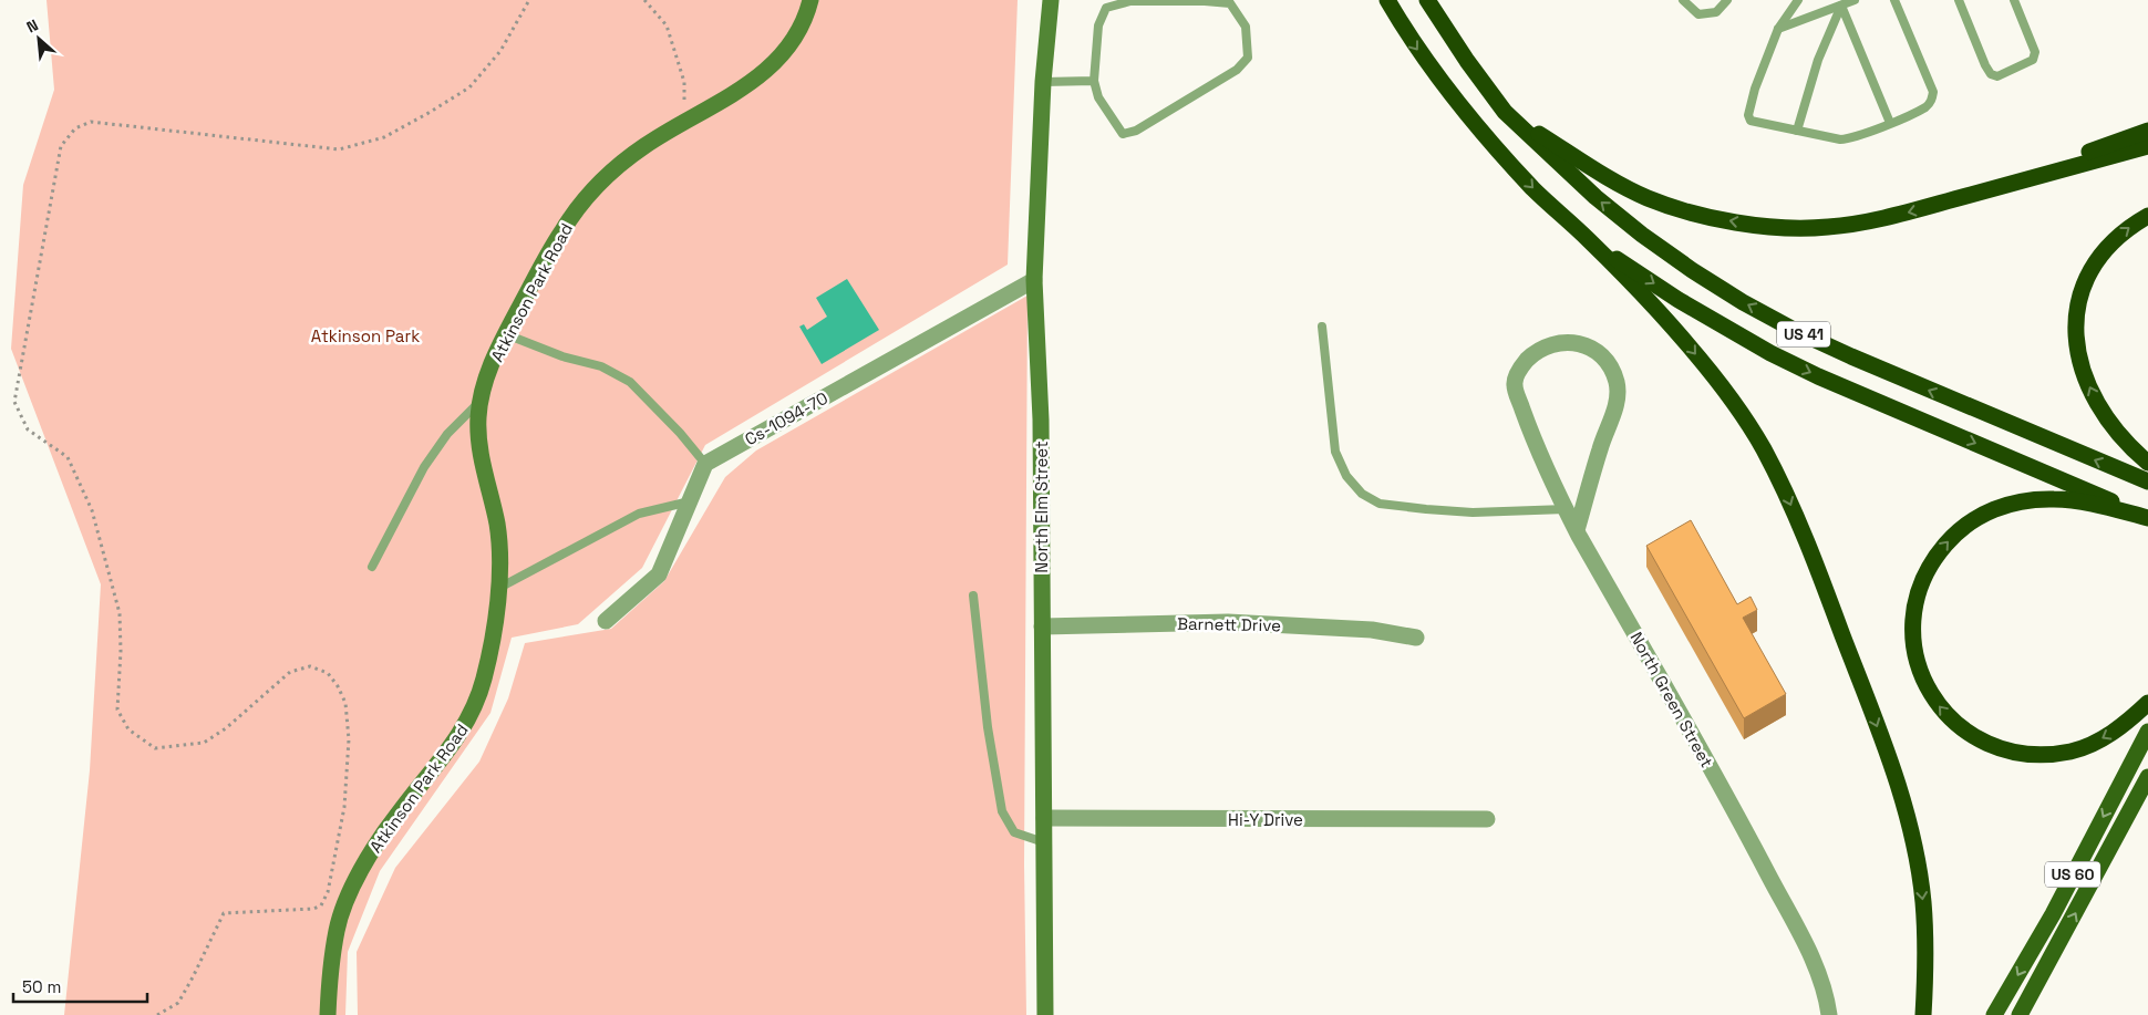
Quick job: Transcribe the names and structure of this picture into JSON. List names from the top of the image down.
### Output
{
  "streets": {
    "highway": ["US 41"],
    "main road": ["US 60"],
    "street": [
      "Atkinson Park Road",
      "Cs-1094-70",
      "North Elm Street",
      "Barnett Drive",
      "North Green Street",
      "Hi-Y Drive"
    ]
  },
  "crossings": [
    ["Cs-1094-70", "North Elm Street"],
    ["North Elm Street", "Barnett Drive"],
    ["North Elm Street", "Hi-Y Drive"]
  ],
  "parks": ["Atkinson Park"],
  "scale_bar": "50 m",
  "north": "top left"
}
